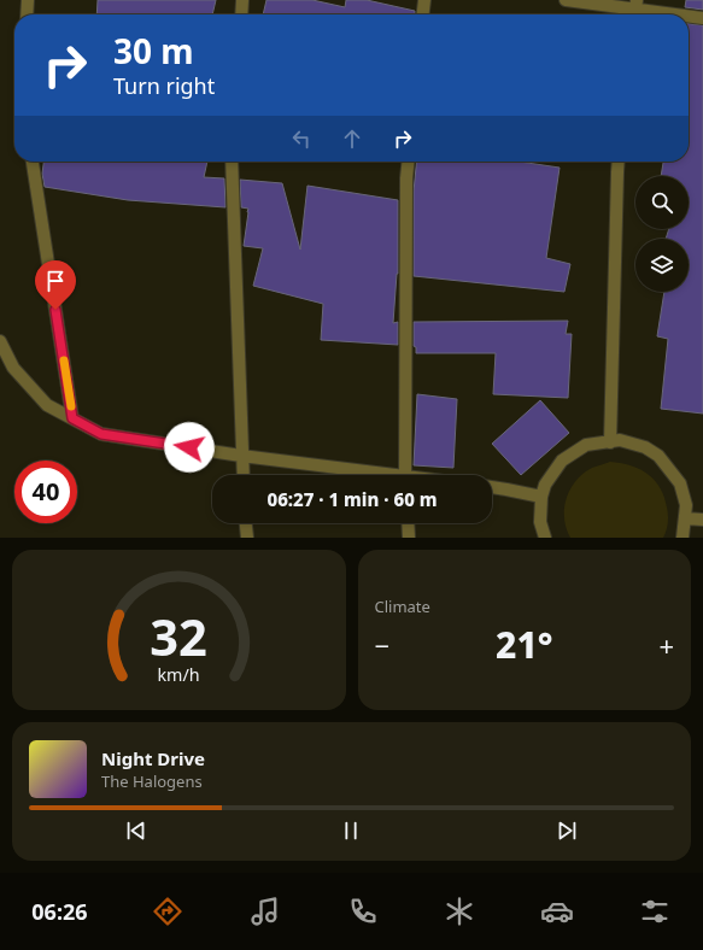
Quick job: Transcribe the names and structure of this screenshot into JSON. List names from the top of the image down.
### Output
{
  "page": {
    "turn": ["30 m", "Turn right"],
    "limit": "40",
    "trip": "06:27 · 1 min · 60 m",
    "tile": "Climate",
    "heat": ["−", "21°", "+"],
    "song": ["Night Drive", "The Halogens"],
    "tabs": "06:26",
    "gauge": ["32", "km/h"]
  }
}
